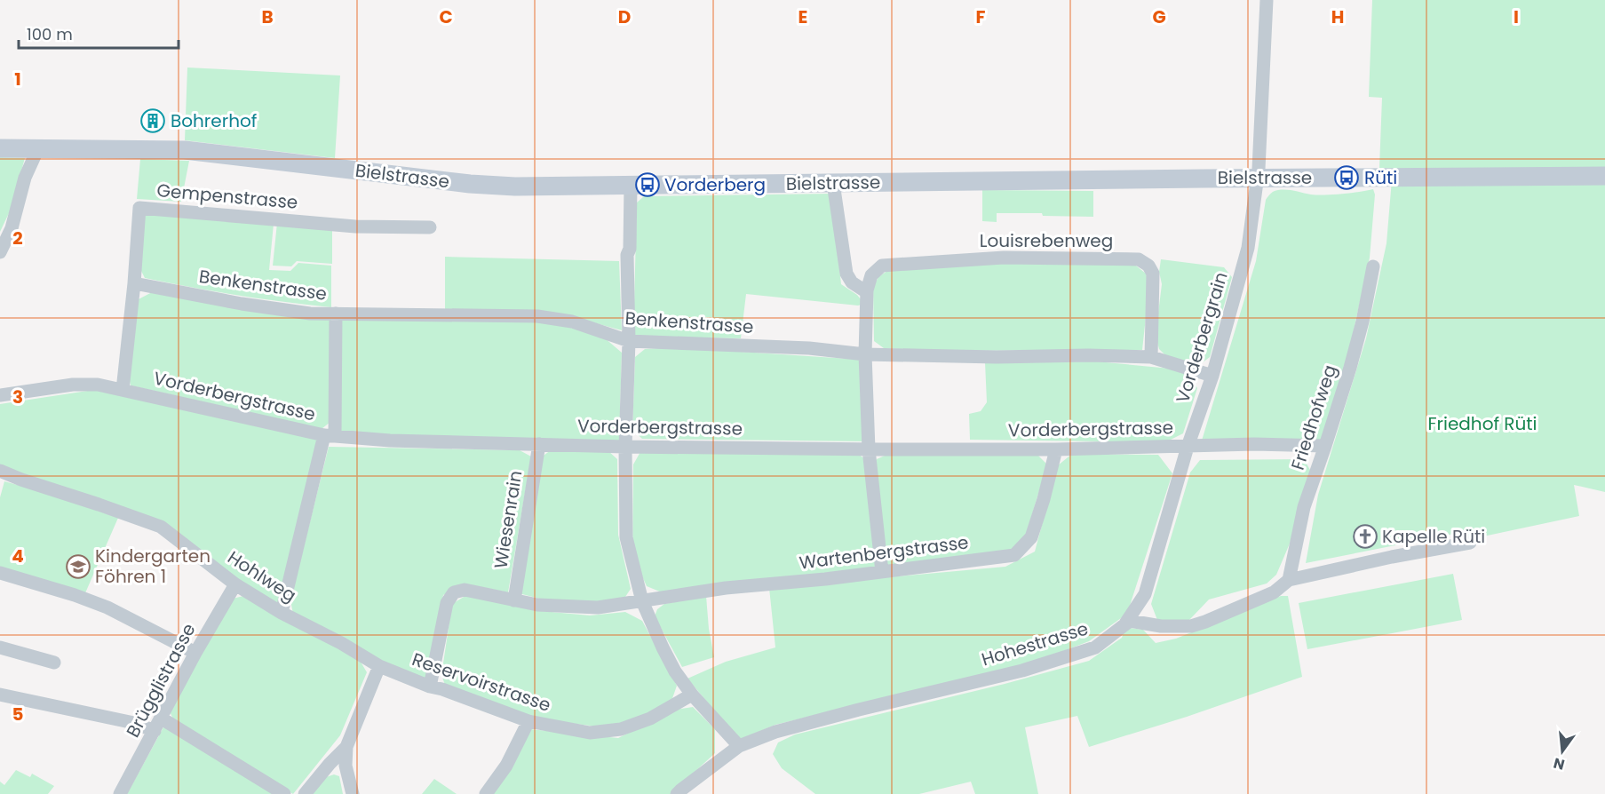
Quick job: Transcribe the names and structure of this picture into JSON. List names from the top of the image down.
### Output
{
  "streets": {
    "main road": ["Bielstrasse"],
    "street": [
      "Gempenstrasse",
      "Louisrebenweg",
      "Benkenstrasse",
      "Vorderbergrain",
      "Vorderbergstrasse",
      "Friedhofweg",
      "Wiesenrain",
      "Wartenbergstrasse",
      "Hohlweg",
      "Hohestrasse",
      "Brügglistrasse",
      "Reservoirstrasse"
    ]
  },
  "crossings": [
    ["Bielstrasse", "Vorderbergrain"],
    ["Gempenstrasse", "Benkenstrasse"],
    ["Gempenstrasse", "Vorderbergstrasse"],
    ["Louisrebenweg", "Benkenstrasse"],
    ["Louisrebenweg", "Vorderbergstrasse"],
    ["Louisrebenweg", "Wartenbergstrasse"],
    ["Benkenstrasse", "Vorderbergrain"],
    ["Vorderbergrain", "Vorderbergstrasse"],
    ["Vorderbergrain", "Hohestrasse"],
    ["Vorderbergstrasse", "Friedhofweg"],
    ["Vorderbergstrasse", "Wiesenrain"],
    ["Vorderbergstrasse", "Wartenbergstrasse"],
    ["Wiesenrain", "Wartenbergstrasse"],
    ["Wartenbergstrasse", "Reservoirstrasse"],
    ["Hohlweg", "Brügglistrasse"],
    ["Hohlweg", "Reservoirstrasse"]
  ],
  "parks": ["Friedhof Rüti"],
  "places": {
    "building": ["Bohrerhof"],
    "bus stop": ["Rüti", "Vorderberg"],
    "church": ["Kapelle Rüti"],
    "school or university": ["Kindergarten Föhren 1"]
  },
  "scale_bar": "100 m",
  "north": "bottom",
  "grid": {
    "columns": [
      "B",
      "C",
      "D",
      "E",
      "F",
      "G",
      "H",
      "I"
    ],
    "rows": [
      "1",
      "2",
      "3",
      "4",
      "5"
    ]
  }
}
